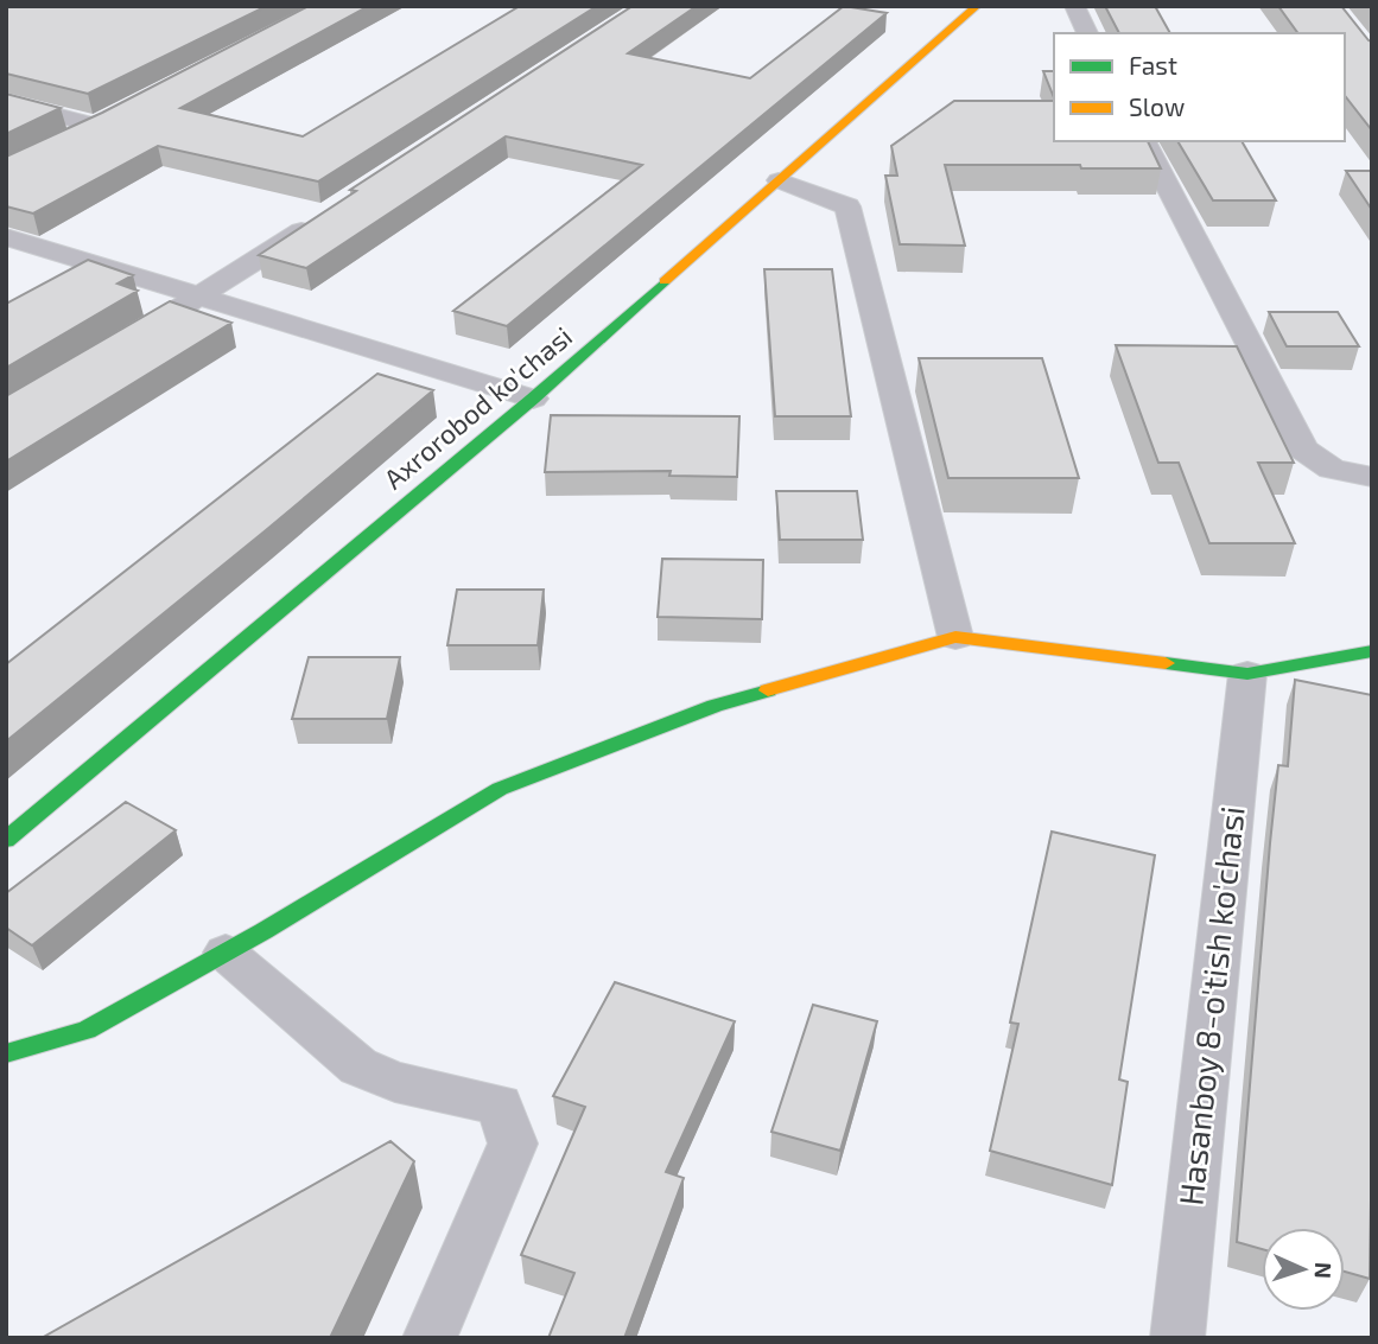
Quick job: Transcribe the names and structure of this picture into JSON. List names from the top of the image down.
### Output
{
  "streets": {
    "street": ["Axrorobod ko'chasi", "Hasanboy 8-o'tish ko'chasi"]
  },
  "legend": ["Fast", "Slow"],
  "north": "right"
}
